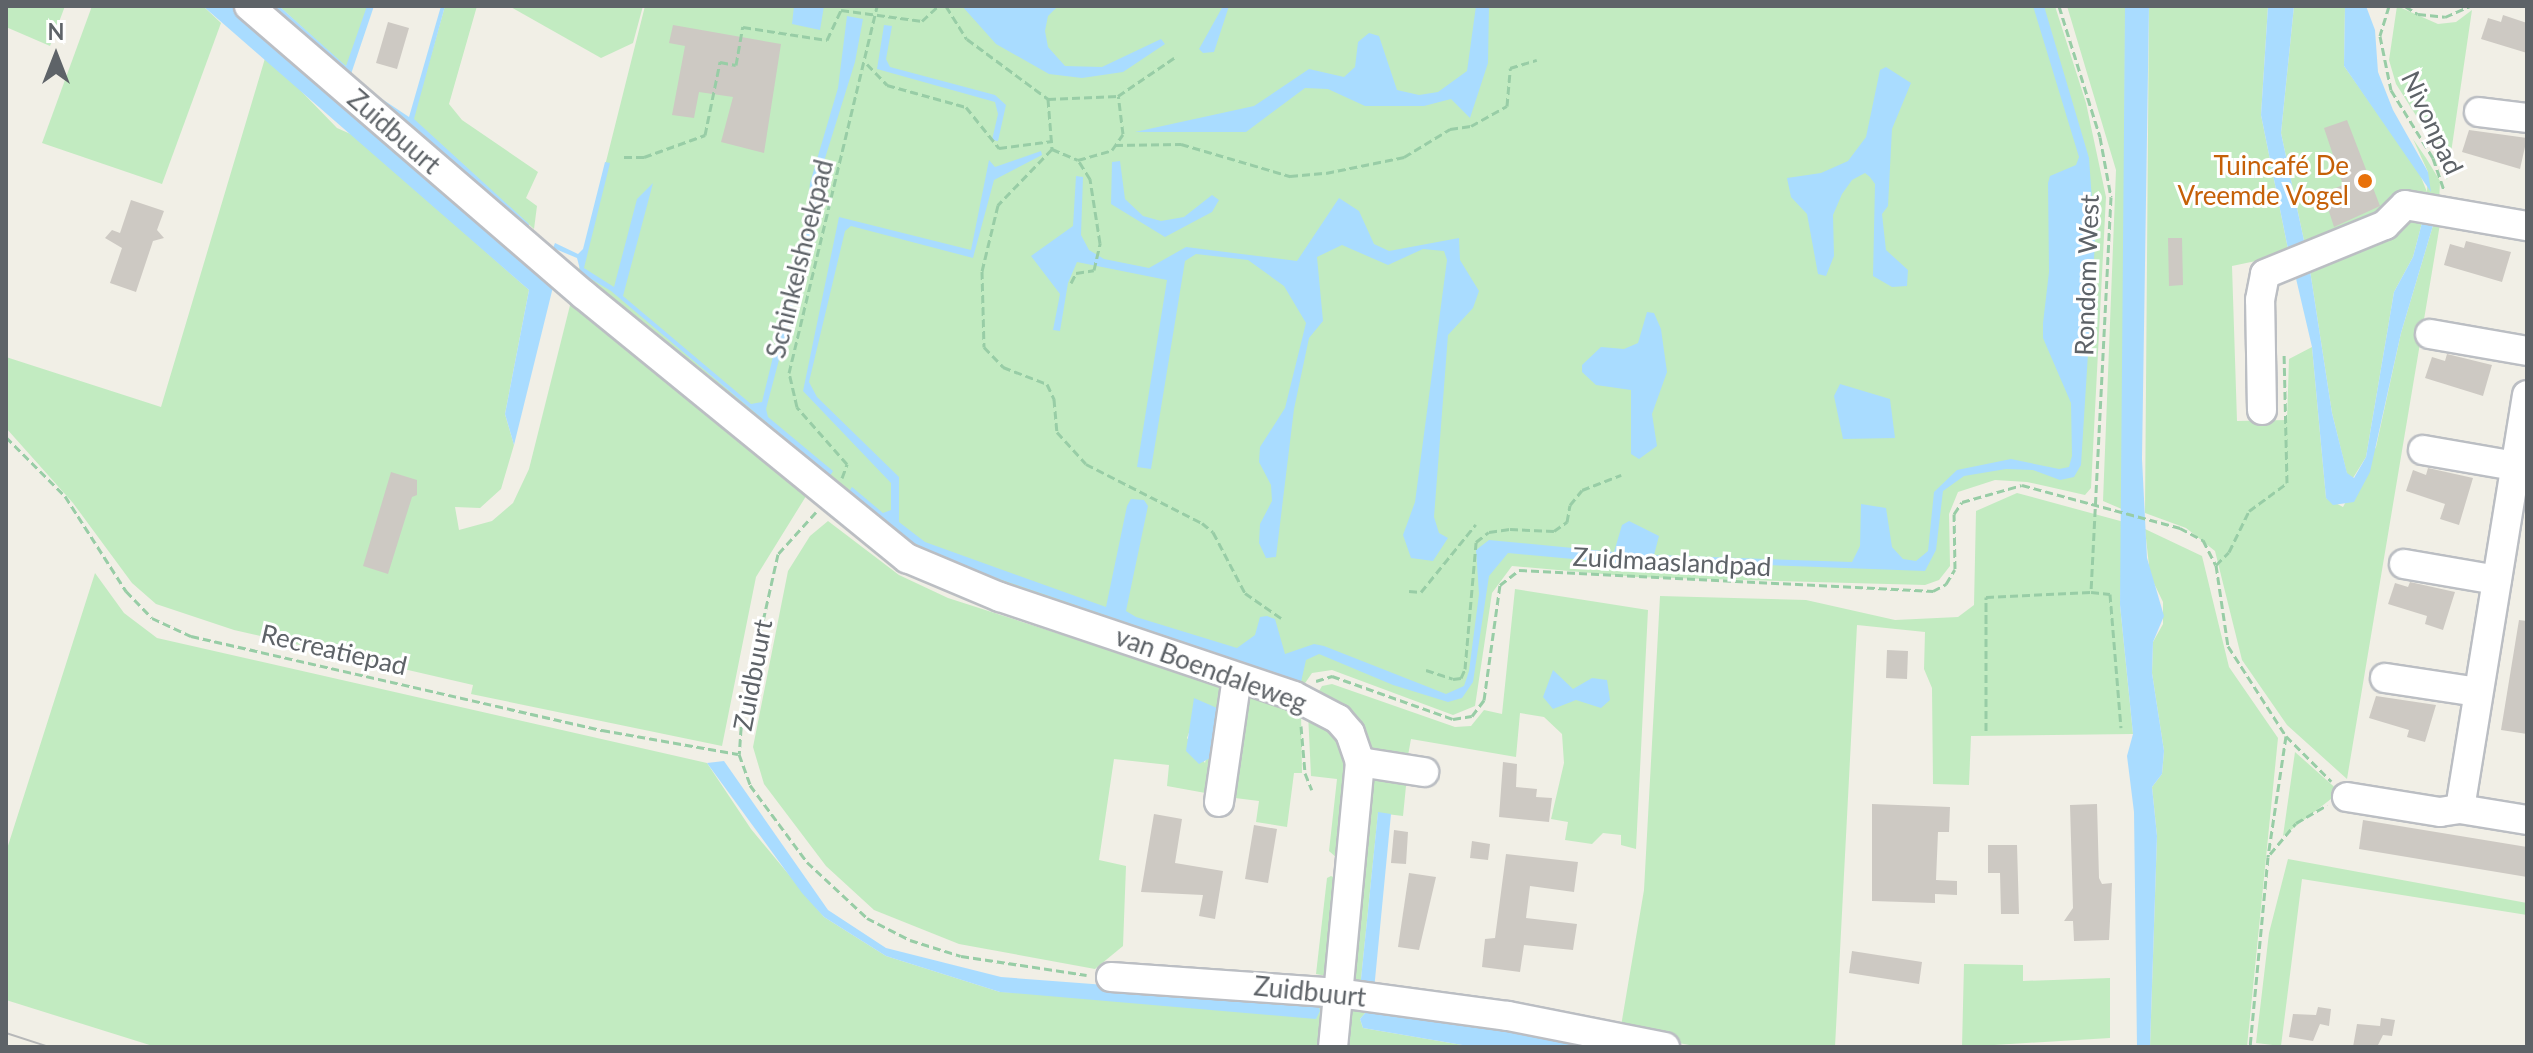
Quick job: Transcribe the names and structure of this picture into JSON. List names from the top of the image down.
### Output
{
  "streets": {
    "street": ["Zuidbuurt", "van Boendaleweg"],
    "path": [
      "Nivonpad",
      "Schinkelshoekpad",
      "Rondom West",
      "Zuidmaaslandpad",
      "Recreatiepad"
    ]
  },
  "crossings": [
    ["Zuidbuurt", "Schinkelshoekpad"],
    ["Zuidbuurt", "Recreatiepad"],
    ["Zuidbuurt", "van Boendaleweg"],
    ["Schinkelshoekpad", "van Boendaleweg"],
    ["Rondom West", "Zuidmaaslandpad"],
    ["Zuidmaaslandpad", "van Boendaleweg"]
  ],
  "places": ["Tuincafé De Vreemde Vogel"],
  "north": "top"
}
